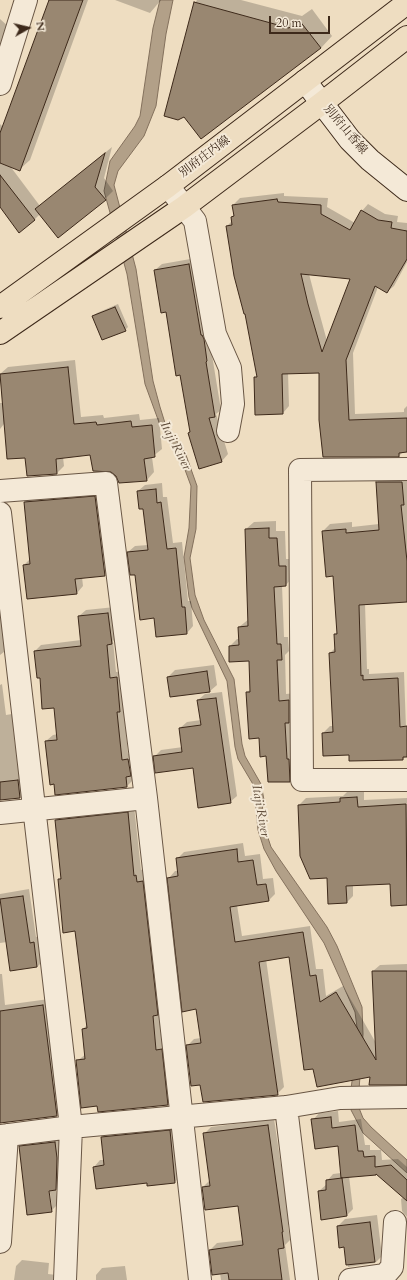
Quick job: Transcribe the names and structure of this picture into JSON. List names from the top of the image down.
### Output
{
  "streets": {
    "main road": ["別府庄内線"],
    "street": ["別府山香線"]
  },
  "crossings": [
    ["別府山香線", "別府庄内線"]
  ],
  "water": ["Itaji River"],
  "scale_bar": "20 m",
  "north": "right"
}
